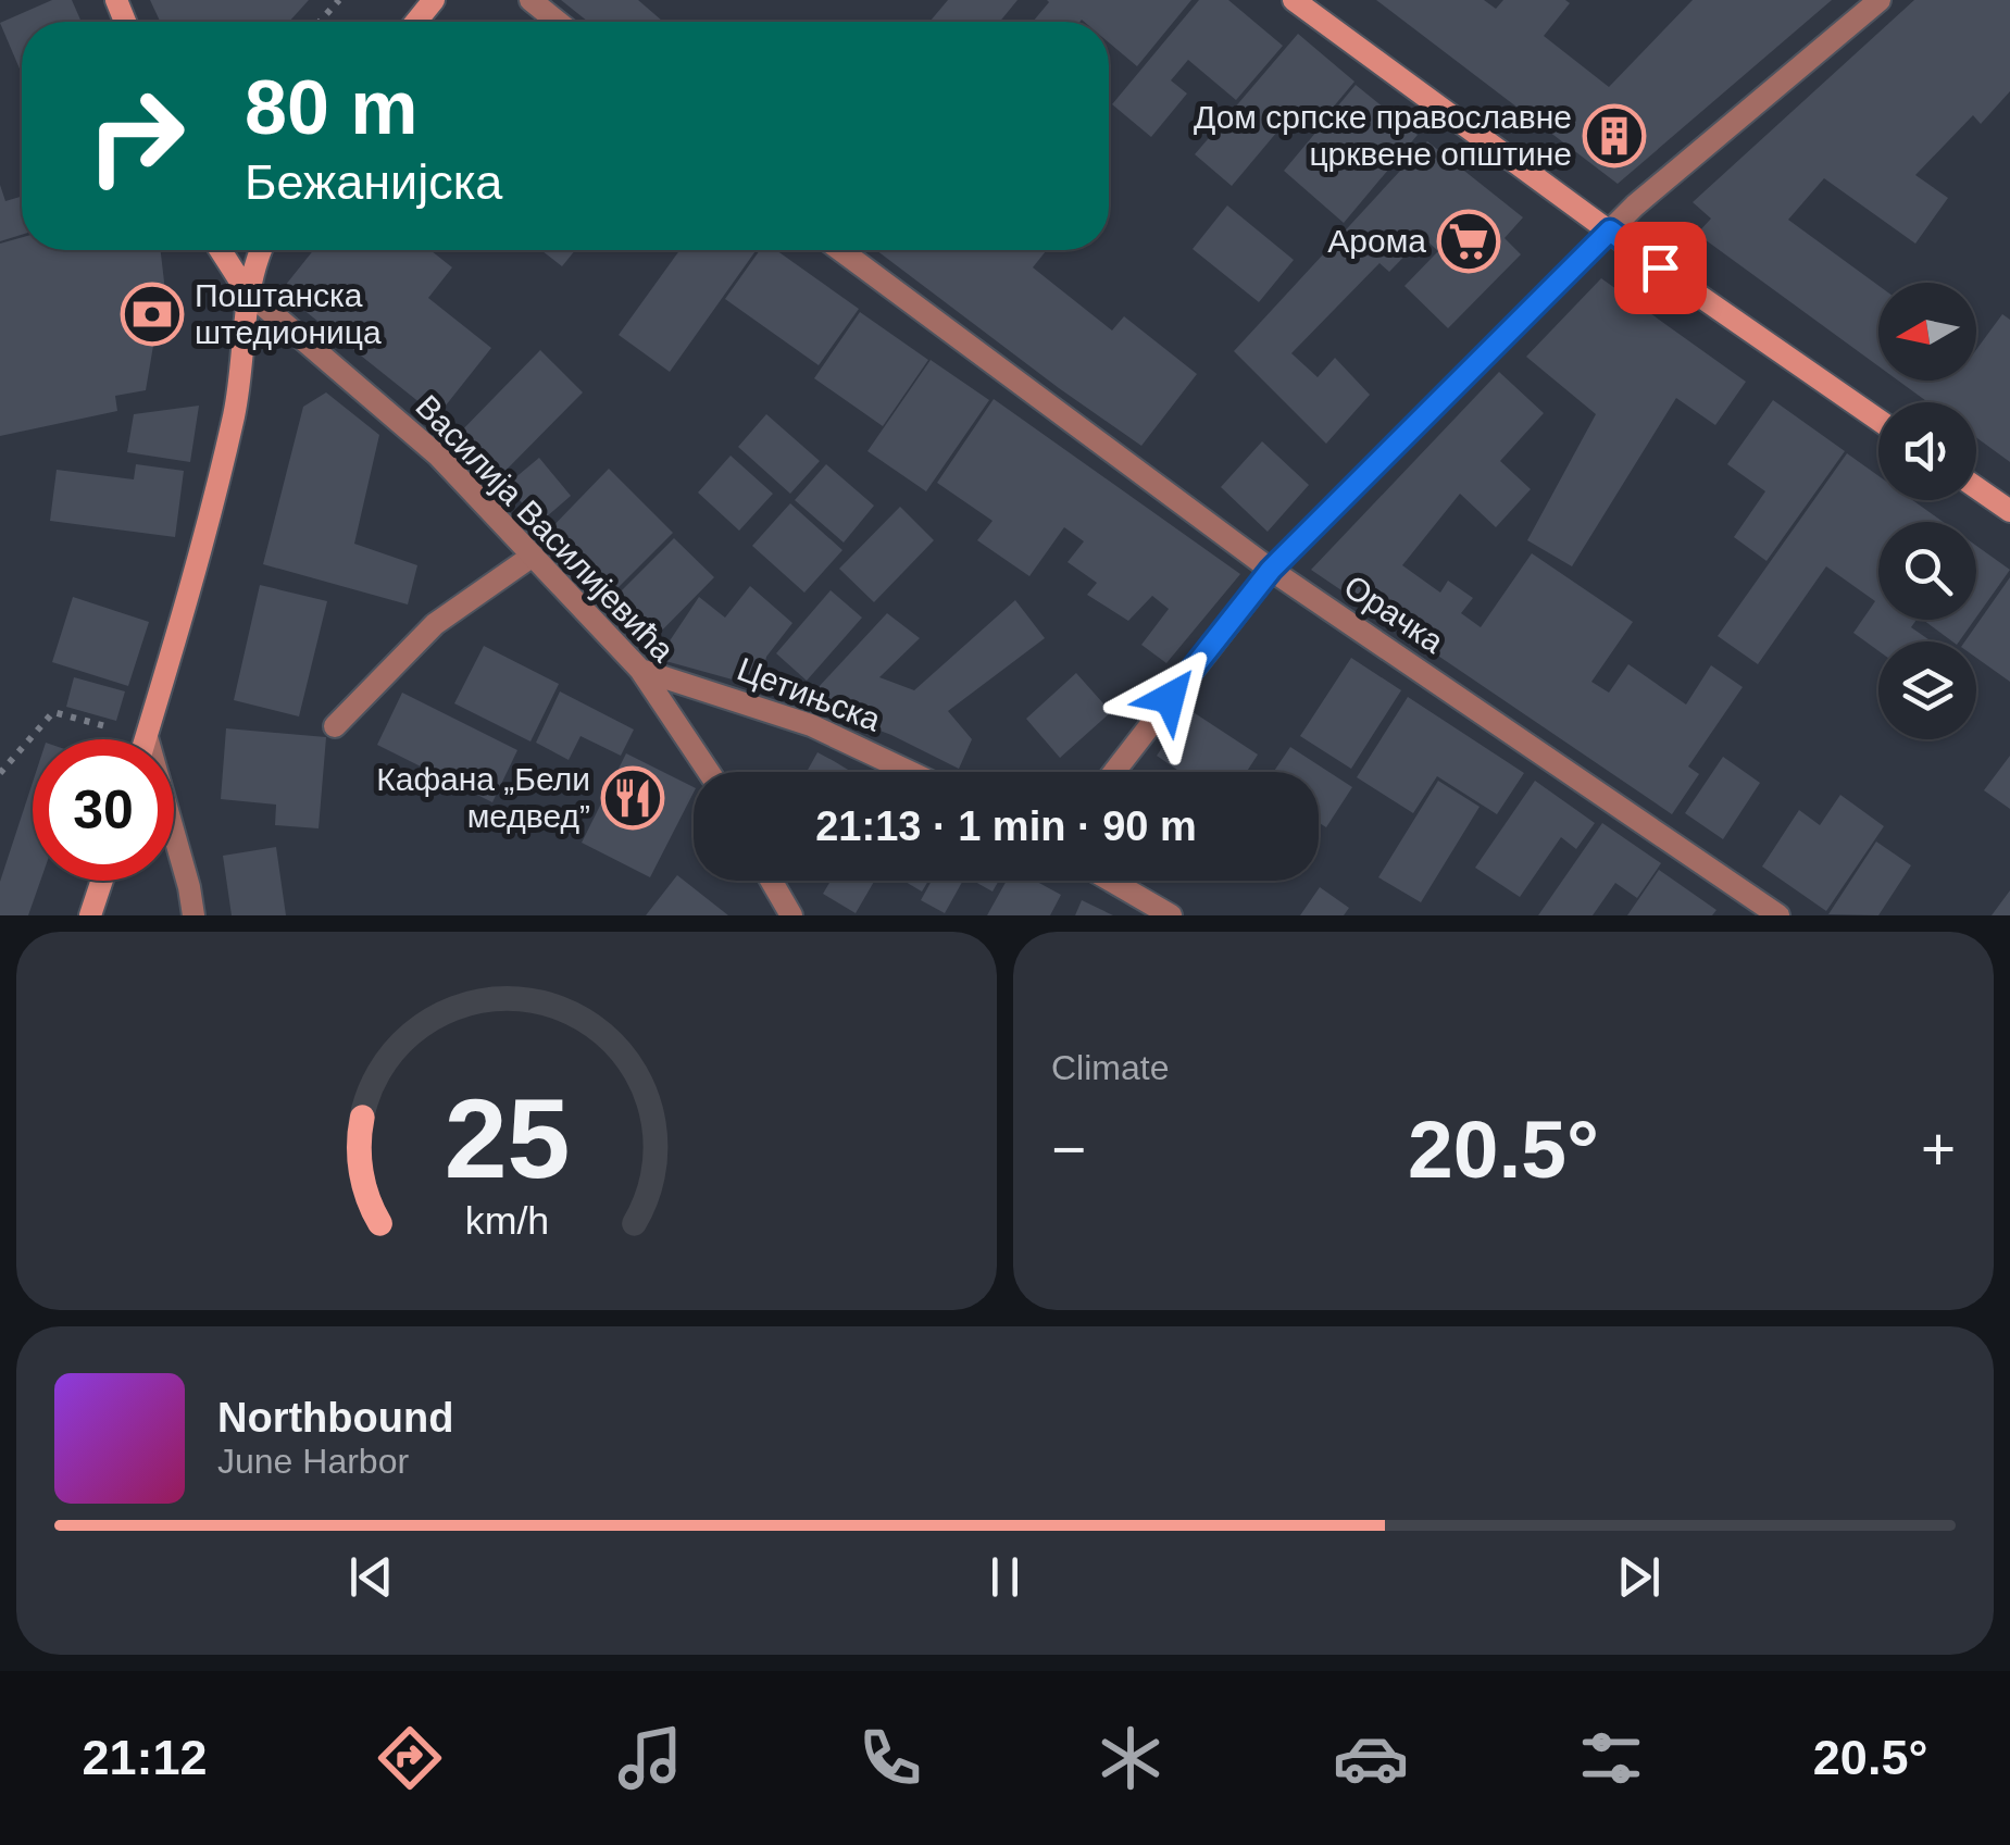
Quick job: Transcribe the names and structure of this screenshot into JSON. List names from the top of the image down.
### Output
{
  "streets": {
    "street": ["Василија Василијевића", "Орачка", "Цетињска"]
  },
  "crossings": [
    ["Василија Василијевића", "Цетињска"]
  ],
  "places": {
    "building": ["Дом српске православне црквене општине"],
    "supermarket": ["Арома"],
    "bank": ["Поштанска штедионица"],
    "restaurant": ["Кафана „Бели медвед”"]
  },
  "north": "left",
  "page": {
    "turn": ["80 m", "Бежанијска"],
    "limit": "30",
    "trip": "21:13 · 1 min · 90 m",
    "tile": "Climate",
    "heat": ["−", "20.5°", "+"],
    "song": ["Northbound", "June Harbor"],
    "tabs": ["21:12", "20.5°"],
    "gauge": ["25", "km/h"]
  }
}
